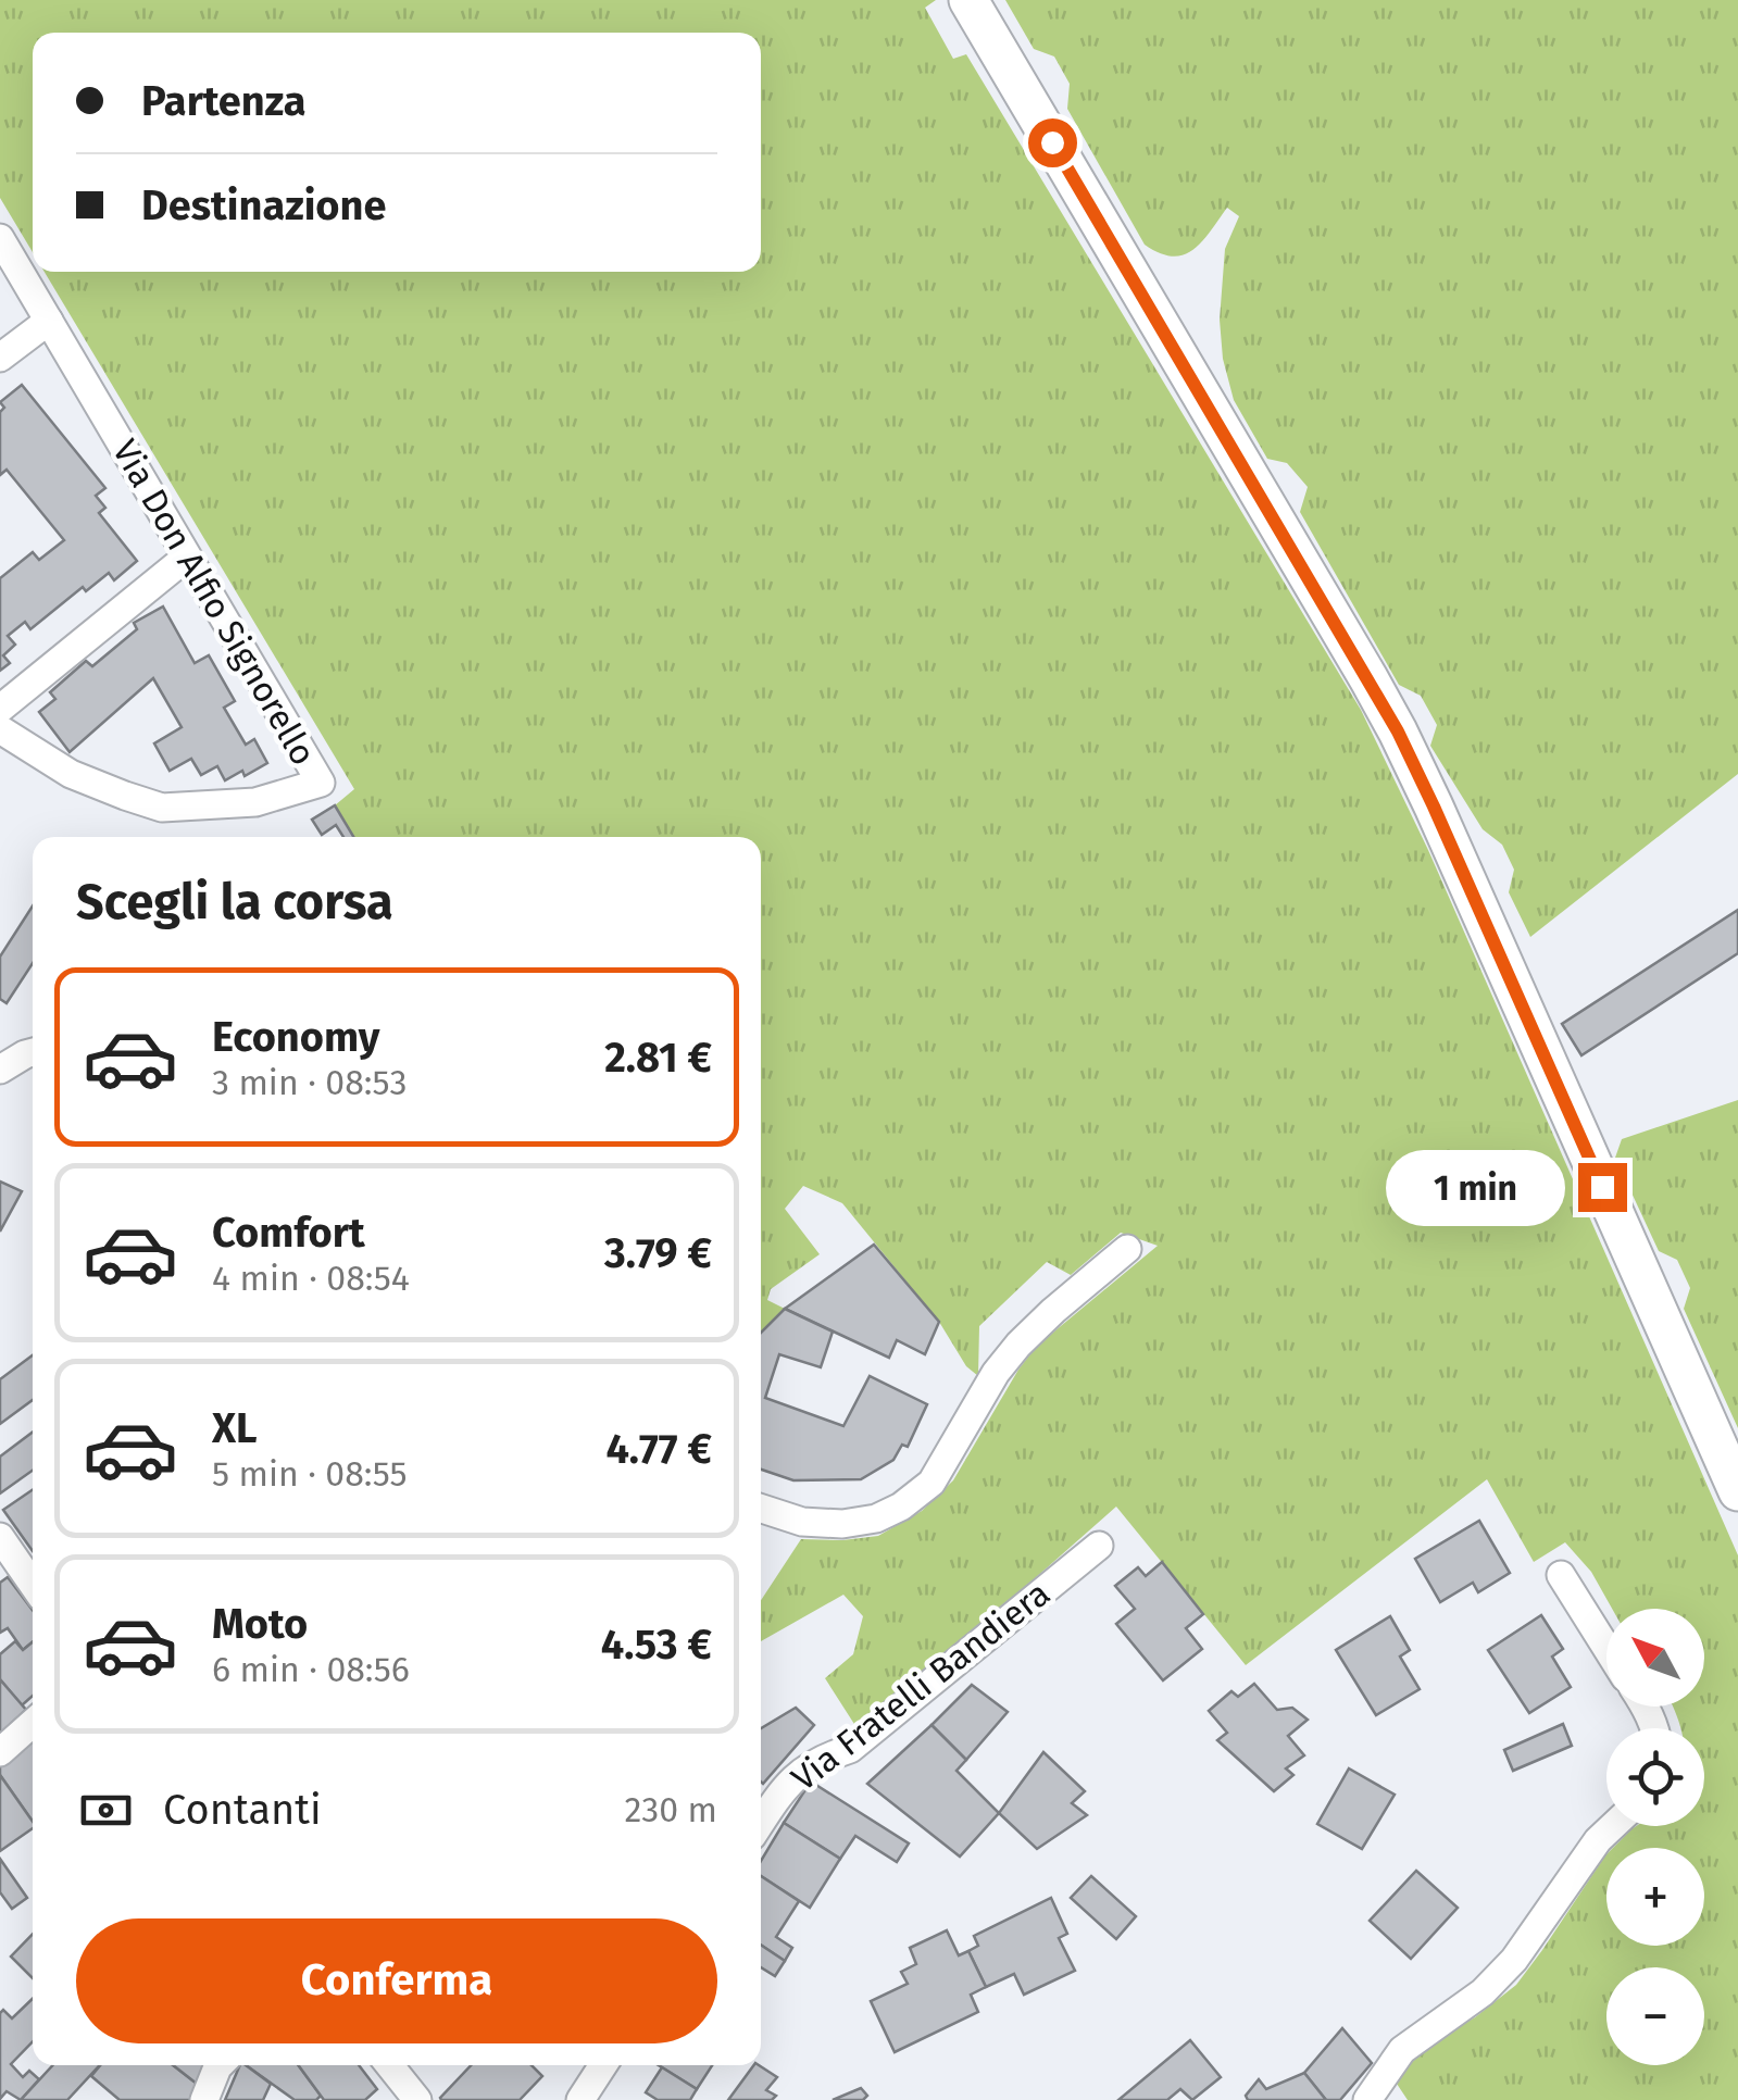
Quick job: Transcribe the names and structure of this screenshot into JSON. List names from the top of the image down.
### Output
{
  "streets": {
    "street": ["Via Don Alfio Signorello", "Via Fratelli Bandiera"]
  },
  "north": "top left",
  "page": {
    "banner": ["Partenza", "Destinazione"],
    "heading": "Scegli la corsa",
    "list": [
      {
        "name": "Economy",
        "note": "3 min · 08:53",
        "value": "2.81 €"
      },
      {
        "name": "Comfort",
        "note": "4 min · 08:54",
        "value": "3.79 €"
      },
      {
        "name": "XL",
        "note": "5 min · 08:55",
        "value": "4.77 €"
      },
      {
        "name": "Moto",
        "note": "6 min · 08:56",
        "value": "4.53 €"
      }
    ],
    "bubble": "1 min",
    "map_buttons": ["+", "−"],
    "pay": ["Contanti", "230 m"],
    "buttons": "Conferma"
  }
}
